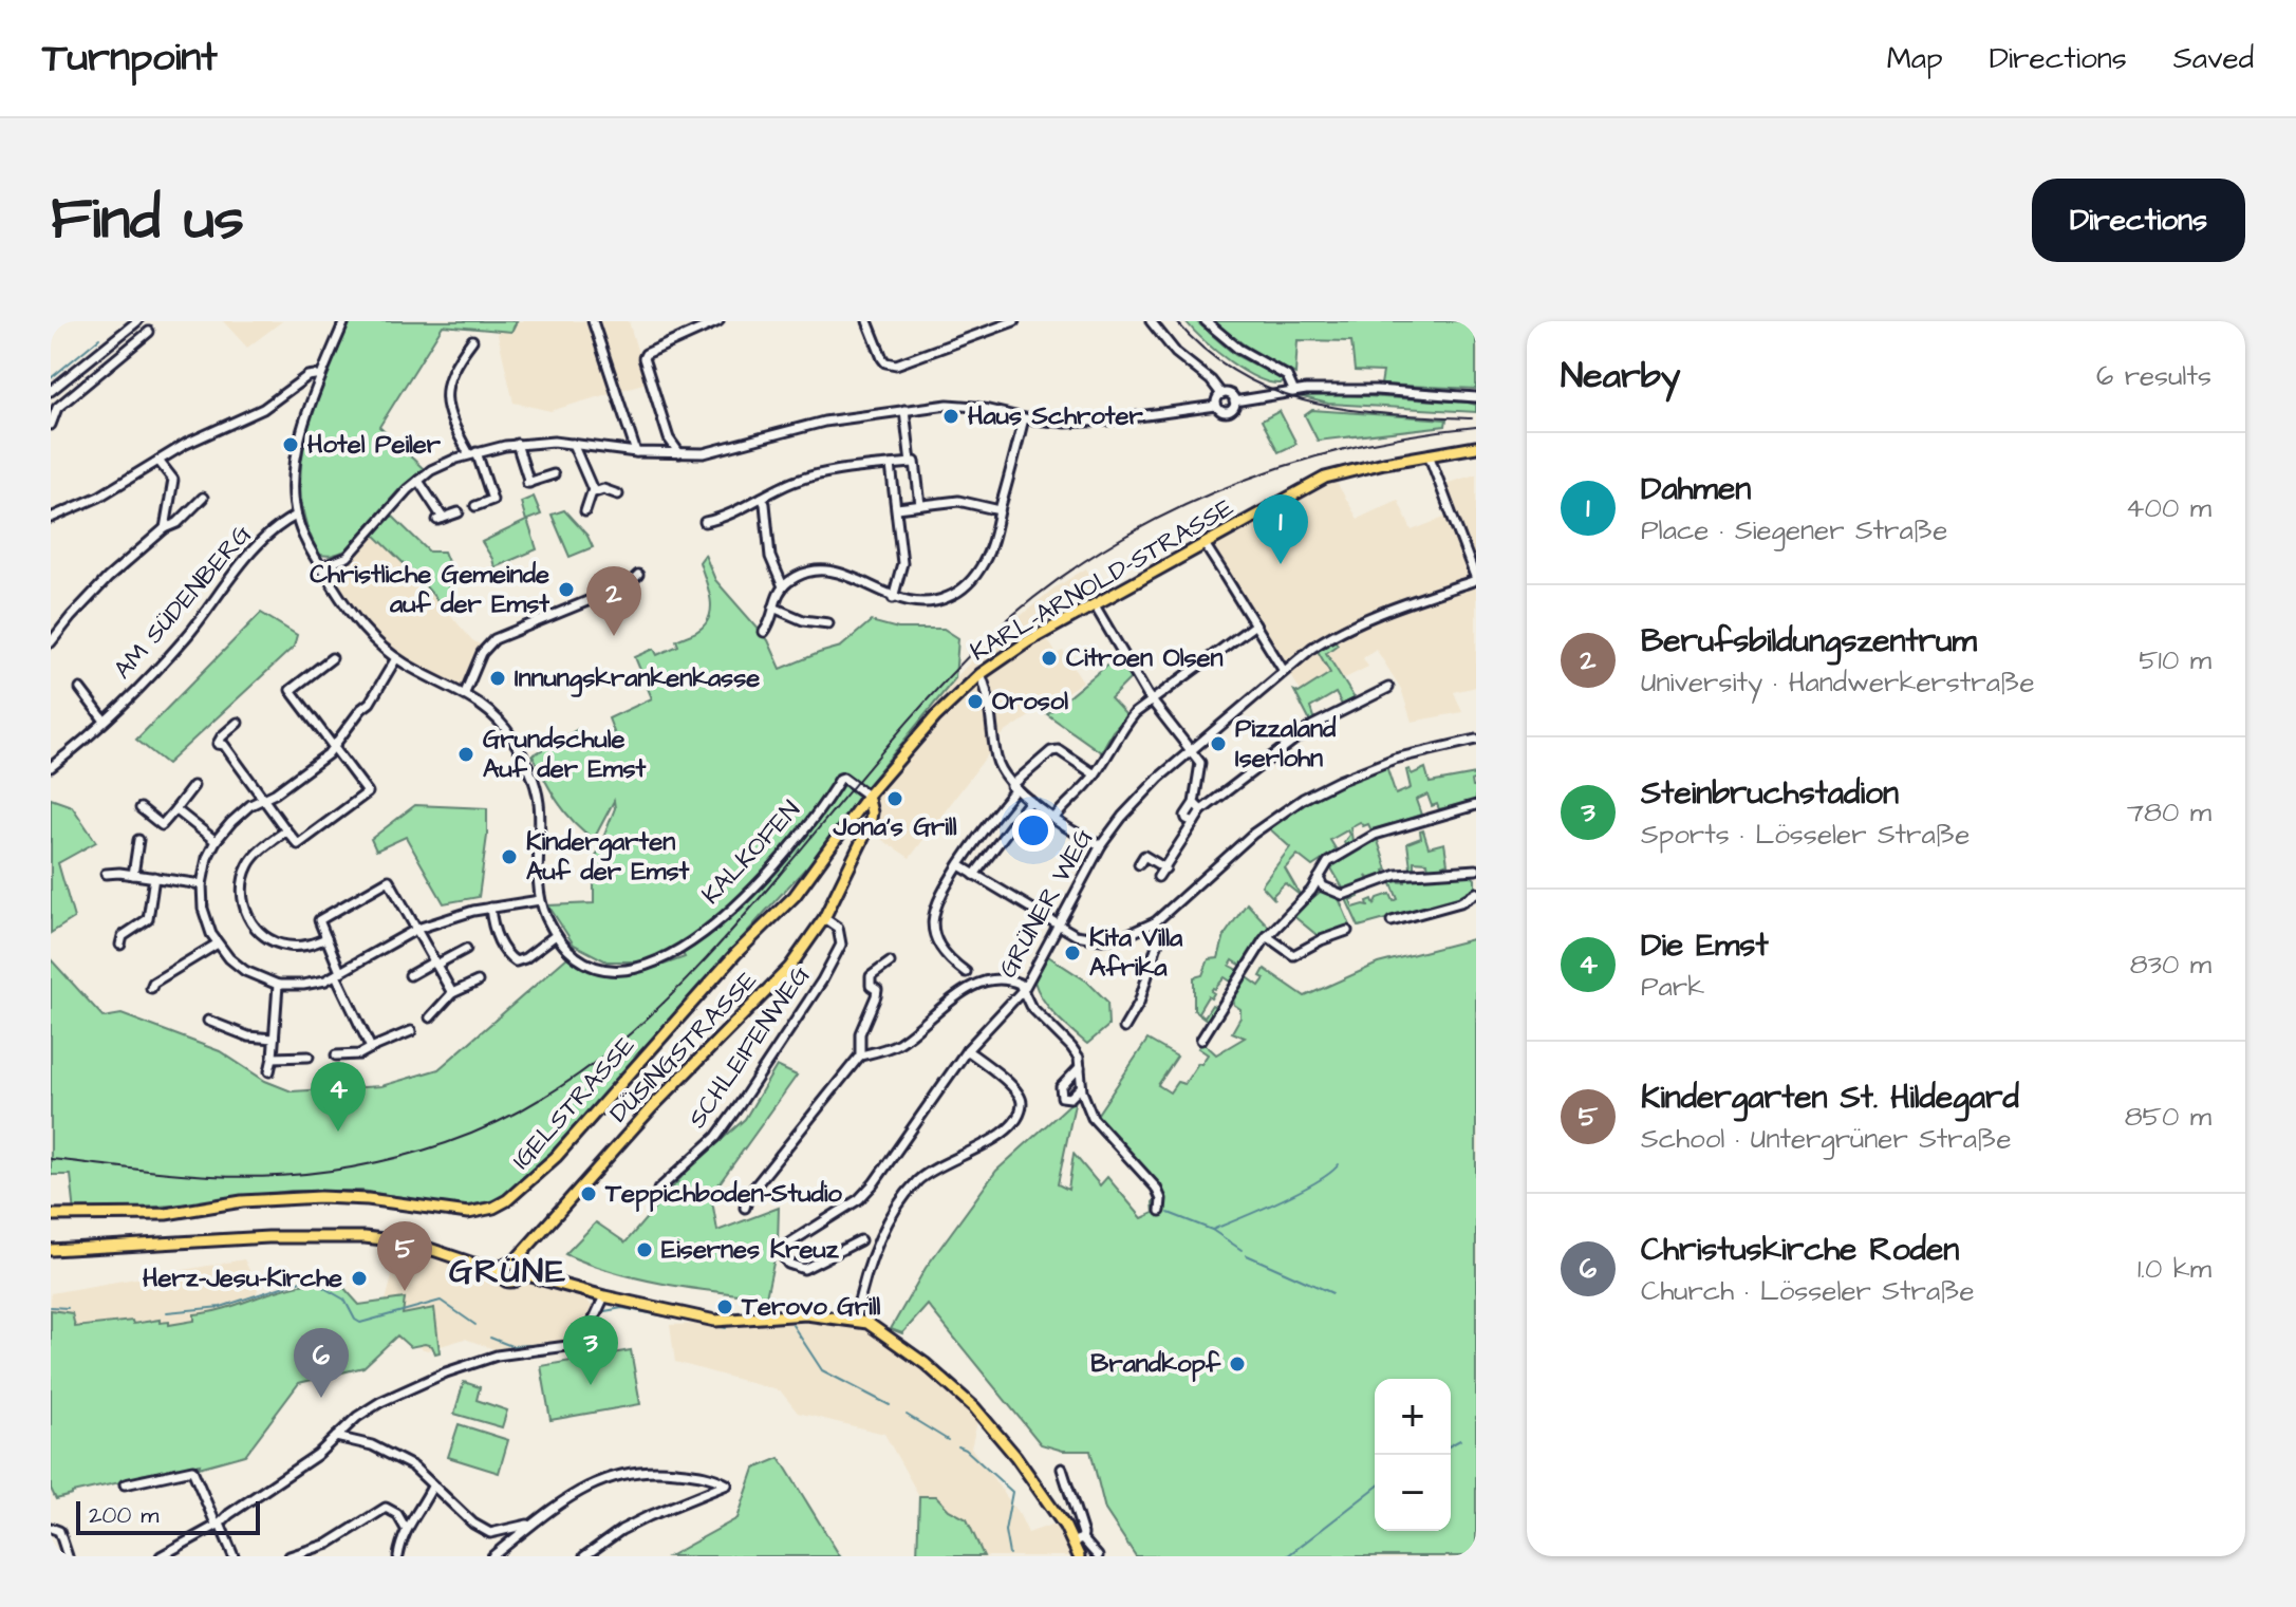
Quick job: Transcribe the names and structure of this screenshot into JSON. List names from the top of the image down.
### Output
{
  "streets": {
    "main road": ["KARL-ARNOLD-STRASSE", "DÜSINGSTRASSE", "IGELSTRASSE"],
    "street": [
      "AM SÜDENBERG",
      "KALKOFEN",
      "GRÜNER WEG",
      "SCHLEIFENWEG"
    ]
  },
  "crossings": [
    ["KARL-ARNOLD-STRASSE", "KALKOFEN"],
    ["KARL-ARNOLD-STRASSE", "DÜSINGSTRASSE"],
    ["KARL-ARNOLD-STRASSE", "IGELSTRASSE"],
    ["AM SÜDENBERG", "KALKOFEN"],
    ["KALKOFEN", "DÜSINGSTRASSE"],
    ["KALKOFEN", "IGELSTRASSE"],
    ["DÜSINGSTRASSE", "SCHLEIFENWEG"],
    ["DÜSINGSTRASSE", "IGELSTRASSE"]
  ],
  "districts": ["GRÜNE"],
  "places": [
    "Haus Schroter",
    "Hotel Peiler",
    "Christliche Gemeinde auf der Emst",
    "Citroen Olsen",
    "Innungskrankenkasse",
    "Orosol",
    "Pizzaland Iserlohn",
    "Grundschule Auf der Emst",
    "Jona's Grill",
    "Kindergarten Auf der Emst",
    "Kita Villa Afrika",
    "Teppichboden-Studio",
    "Eisernes Kreuz",
    "Herz-Jesu-Kirche",
    "Terovo Grill",
    "Brandkopf"
  ],
  "scale_bar": "200 m",
  "page": {
    "header": "Turnpoint",
    "nav": ["Map", "Directions", "Saved"],
    "title": "Find us",
    "buttons": "Directions",
    "heading": ["Nearby", "6 results"],
    "list": [
      {
        "mark": "1",
        "name": "Dahmen",
        "note": "Place · Siegener Straße",
        "value": "400 m"
      },
      {
        "mark": "2",
        "name": "Berufsbildungszentrum",
        "note": "University · Handwerkerstraße",
        "value": "510 m"
      },
      {
        "mark": "3",
        "name": "Steinbruchstadion",
        "note": "Sports · Lösseler Straße",
        "value": "780 m"
      },
      {
        "mark": "4",
        "name": "Die Emst",
        "note": "Park",
        "value": "830 m"
      },
      {
        "mark": "5",
        "name": "Kindergarten St. Hildegard",
        "note": "School · Untergrüner Straße",
        "value": "850 m"
      },
      {
        "mark": "6",
        "name": "Christuskirche Roden",
        "note": "Church · Lösseler Straße",
        "value": "1.0 km"
      }
    ],
    "pins": [
      "1",
      "2",
      "4",
      "5",
      "3",
      "6"
    ],
    "map_buttons": ["+", "−"],
    "scale": "200 m"
  }
}
